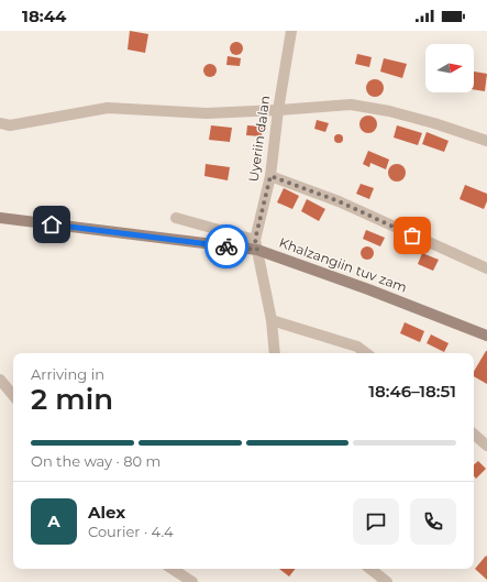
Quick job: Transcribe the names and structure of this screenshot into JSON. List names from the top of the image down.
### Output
{
  "streets": {
    "street": ["Uyeriin dalan", "Khalzangiin tuv zam"]
  },
  "crossings": [
    ["Uyeriin dalan", "Khalzangiin tuv zam"]
  ],
  "north": "right",
  "page": {
    "status": "18:44",
    "heading": ["2 min", "Arriving in", "18:46–18:51"],
    "panel": ["Alex", "Courier · 4.4"],
    "bar": "On the way · 80 m",
    "round": "A"
  }
}
